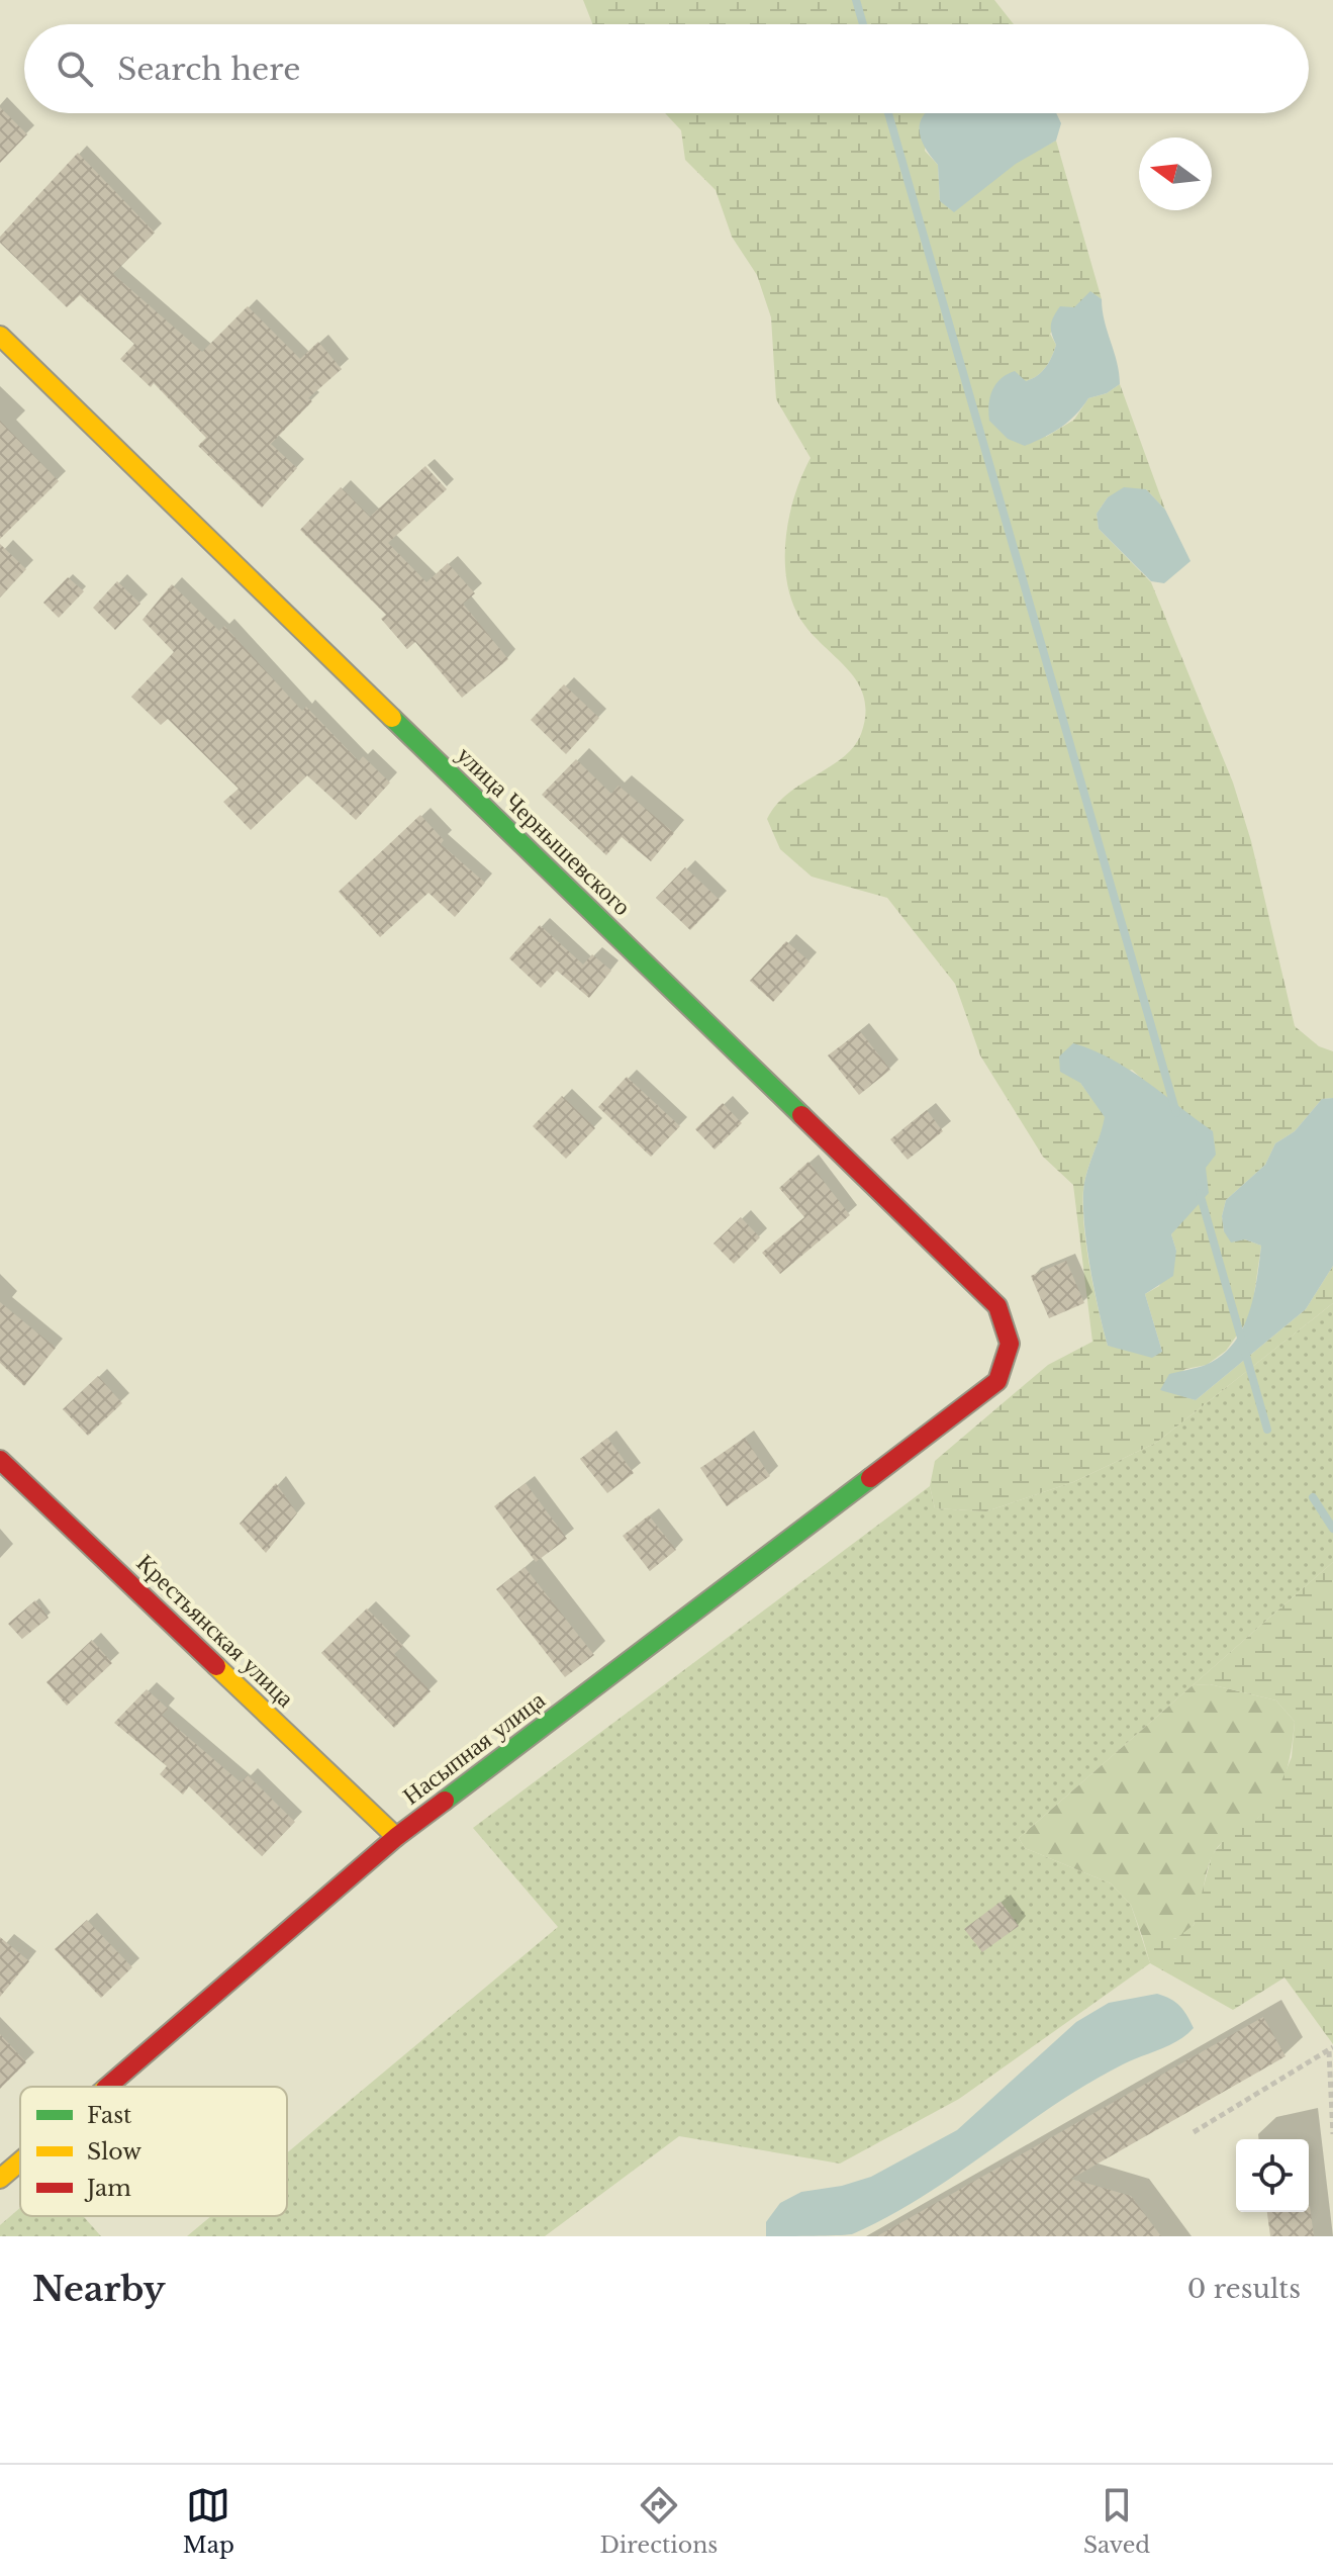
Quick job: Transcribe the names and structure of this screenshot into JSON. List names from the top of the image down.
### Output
{
  "streets": {
    "street": ["улица Чернышевского", "Крестьянская улица", "Насыпная улица"]
  },
  "crossings": [
    ["улица Чернышевского", "Насыпная улица"],
    ["Крестьянская улица", "Насыпная улица"]
  ],
  "legend": ["Fast", "Slow", "Jam"],
  "north": "left",
  "page": {
    "search": "Search here",
    "heading": ["Nearby", "0 results"],
    "nav": ["Map", "Directions", "Saved"]
  }
}
